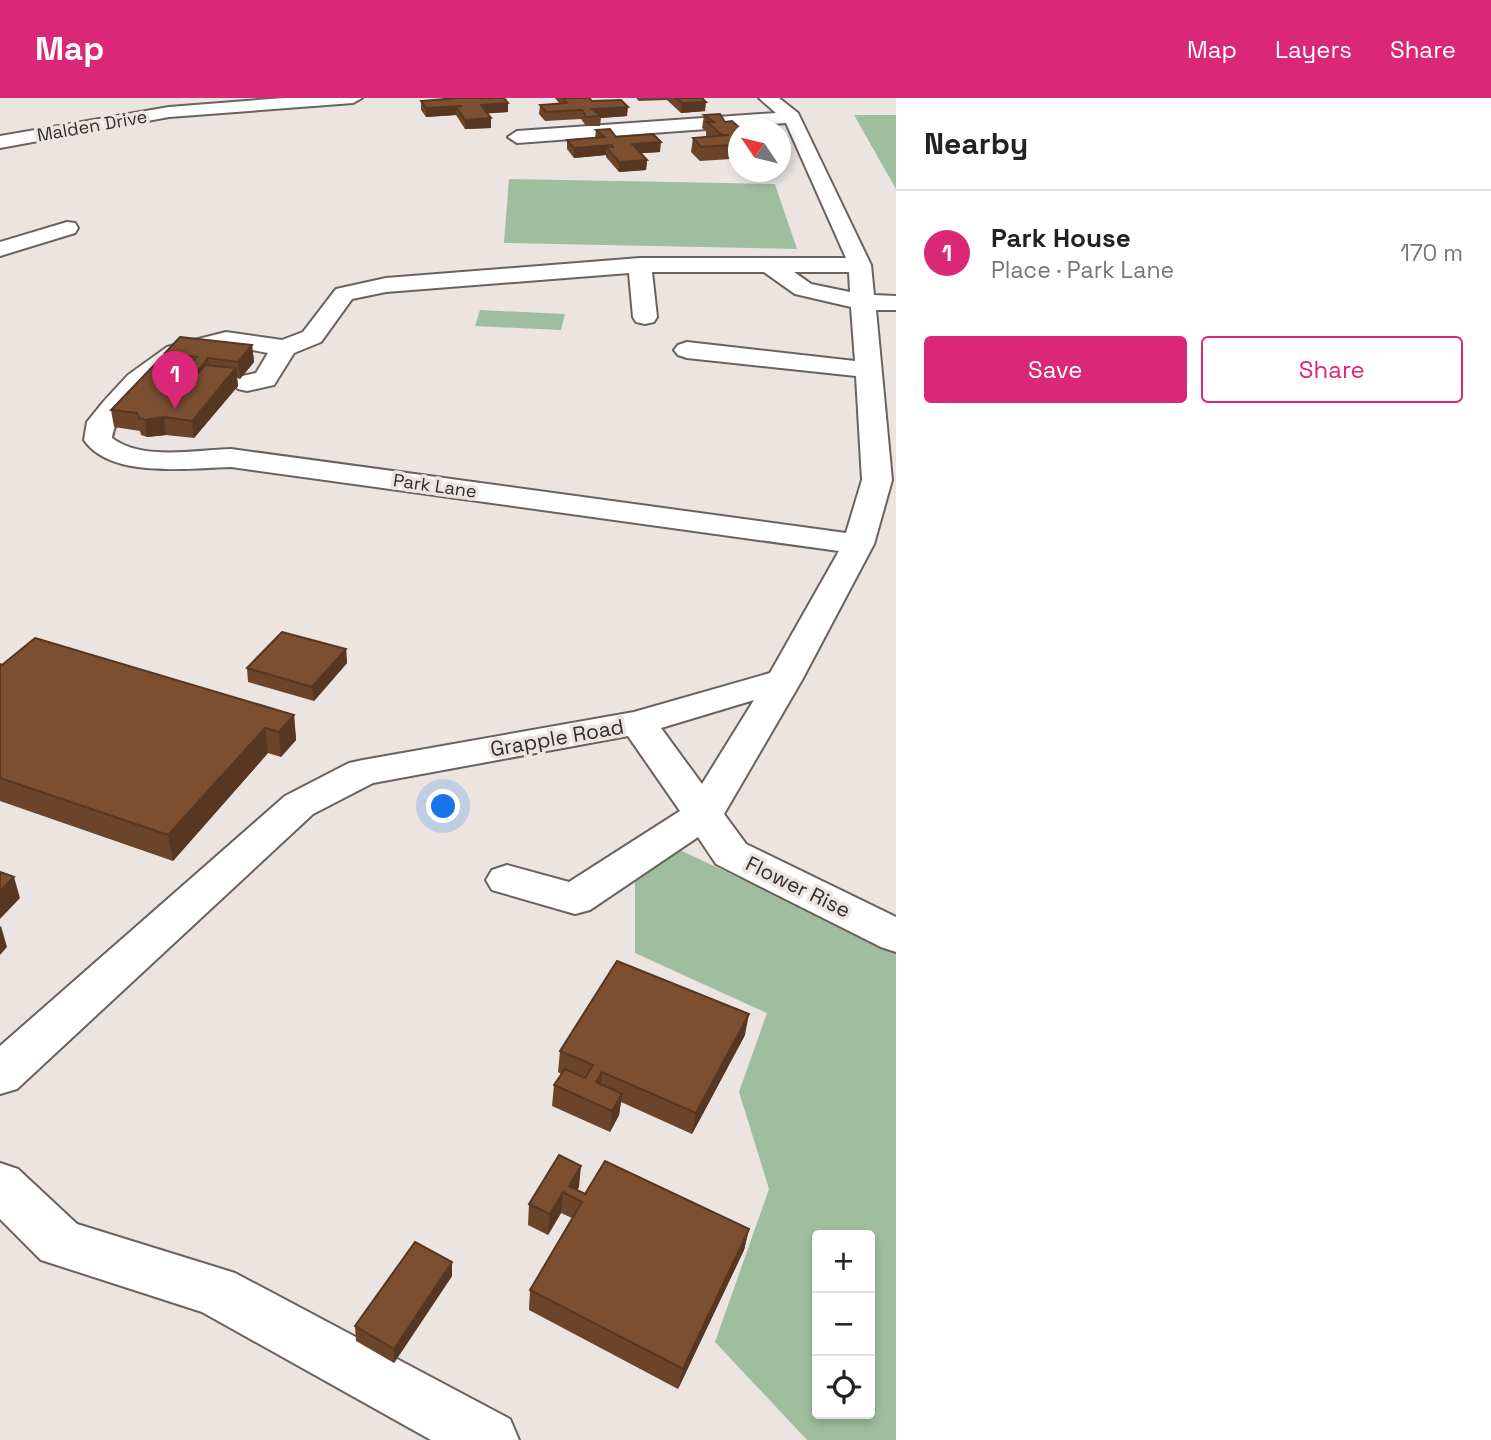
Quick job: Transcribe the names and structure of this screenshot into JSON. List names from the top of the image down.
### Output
{
  "streets": {
    "street": [
      "Malden Drive",
      "Park Lane",
      "Grapple Road",
      "Flower Rise"
    ]
  },
  "crossings": [
    ["Grapple Road", "Flower Rise"]
  ],
  "north": "top left",
  "page": {
    "header": "Map",
    "nav": ["Map", "Layers", "Share"],
    "heading": "Nearby",
    "list": [
      {
        "mark": "1",
        "name": "Park House",
        "note": "Place · Park Lane",
        "value": "170 m"
      }
    ],
    "buttons": ["Save", "Share"],
    "pins": "1",
    "map_buttons": ["+", "−"]
  }
}
